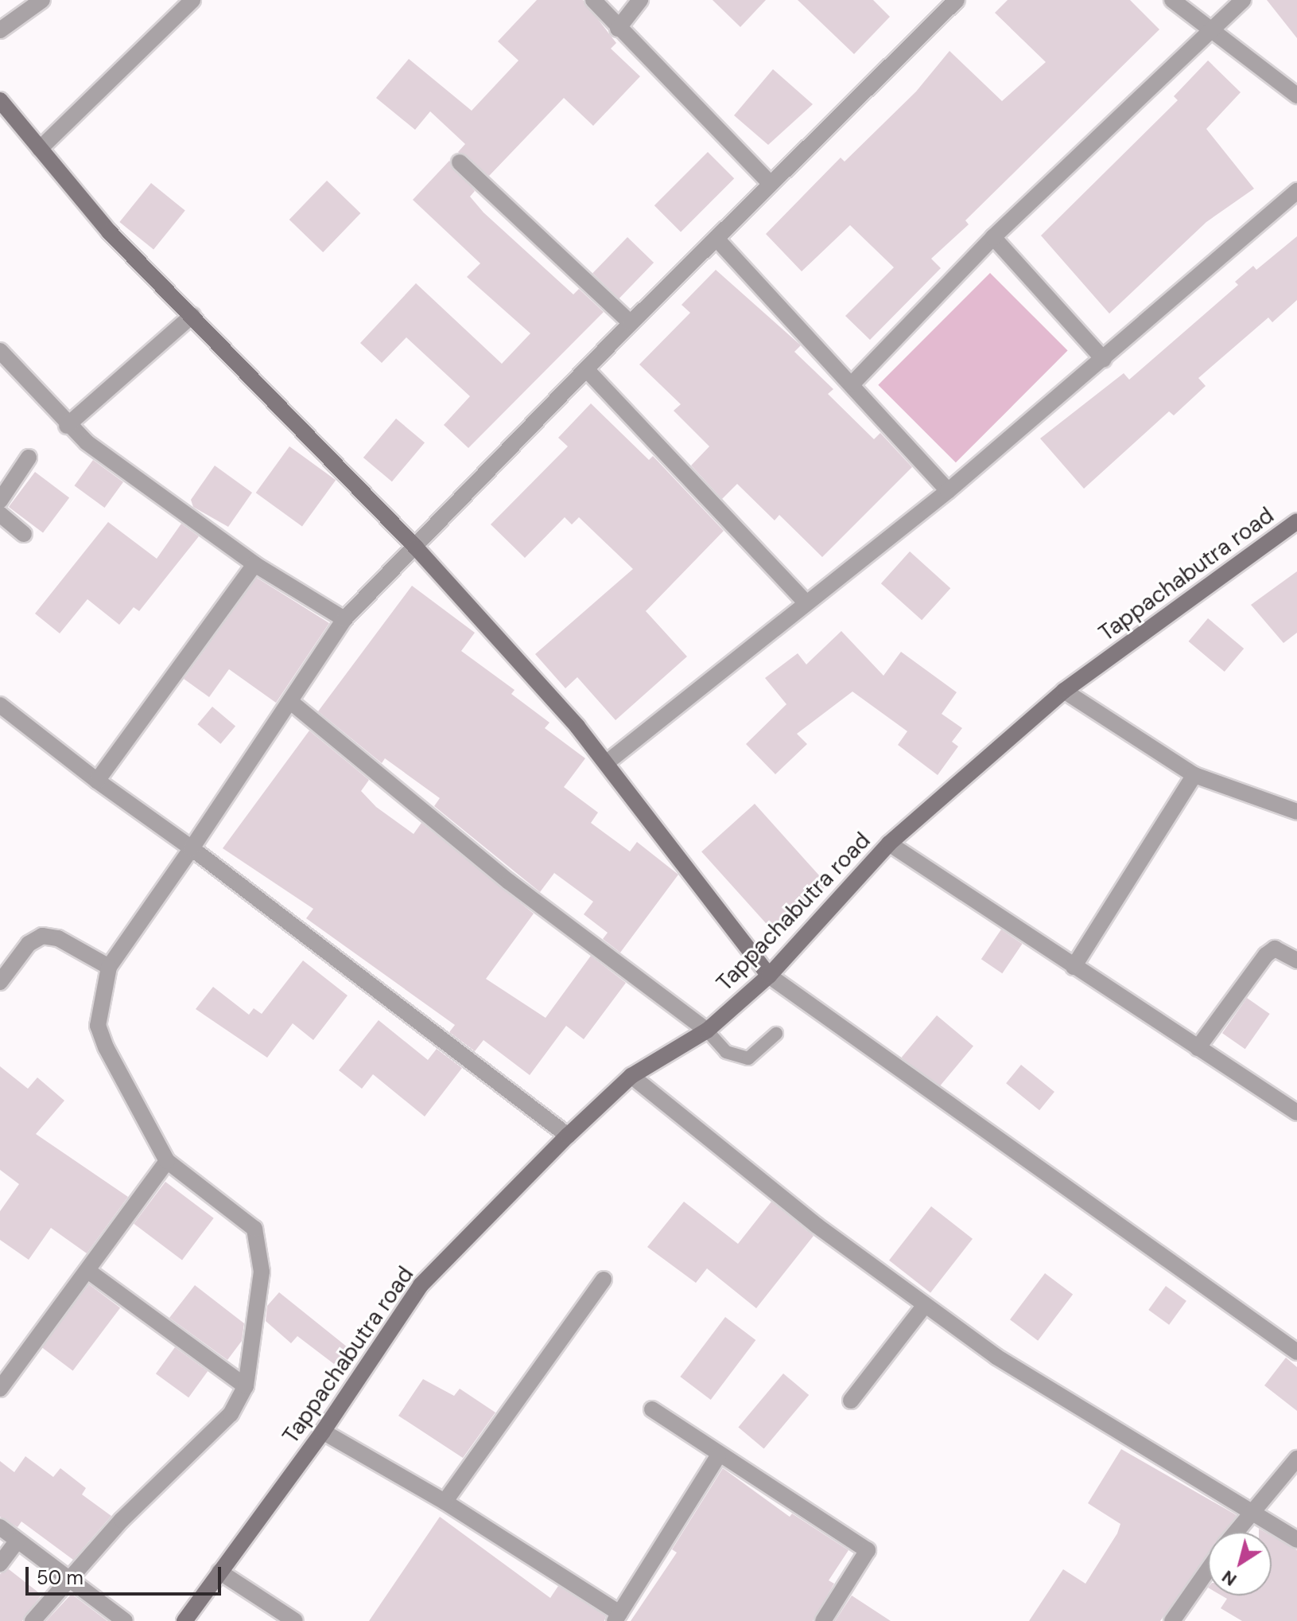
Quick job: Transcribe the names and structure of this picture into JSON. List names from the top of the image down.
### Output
{
  "streets": {
    "main road": ["Tappachabutra road"]
  },
  "scale_bar": "50 m",
  "north": "bottom left"
}
